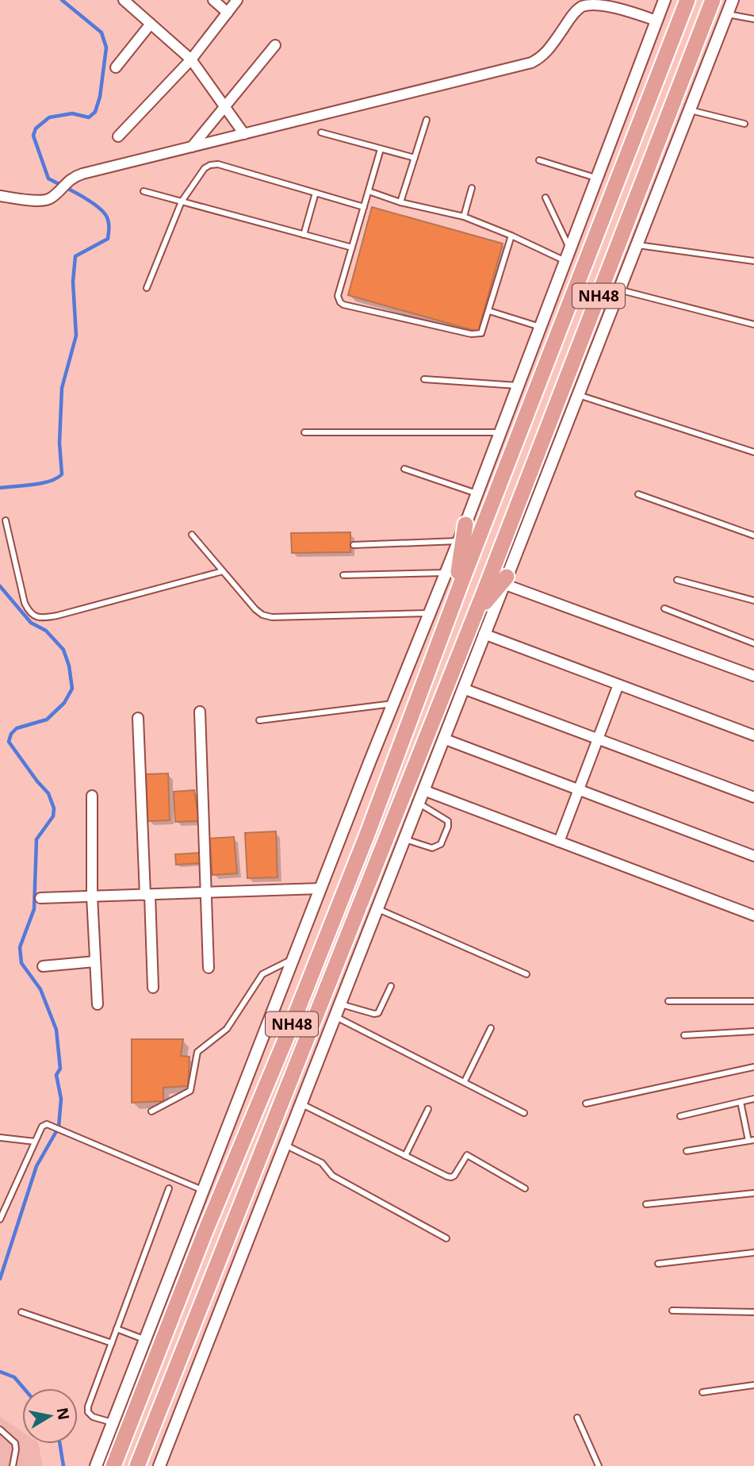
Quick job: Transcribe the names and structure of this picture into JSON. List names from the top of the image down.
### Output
{
  "streets": {
    "highway": ["NH48"]
  },
  "north": "right"
}
